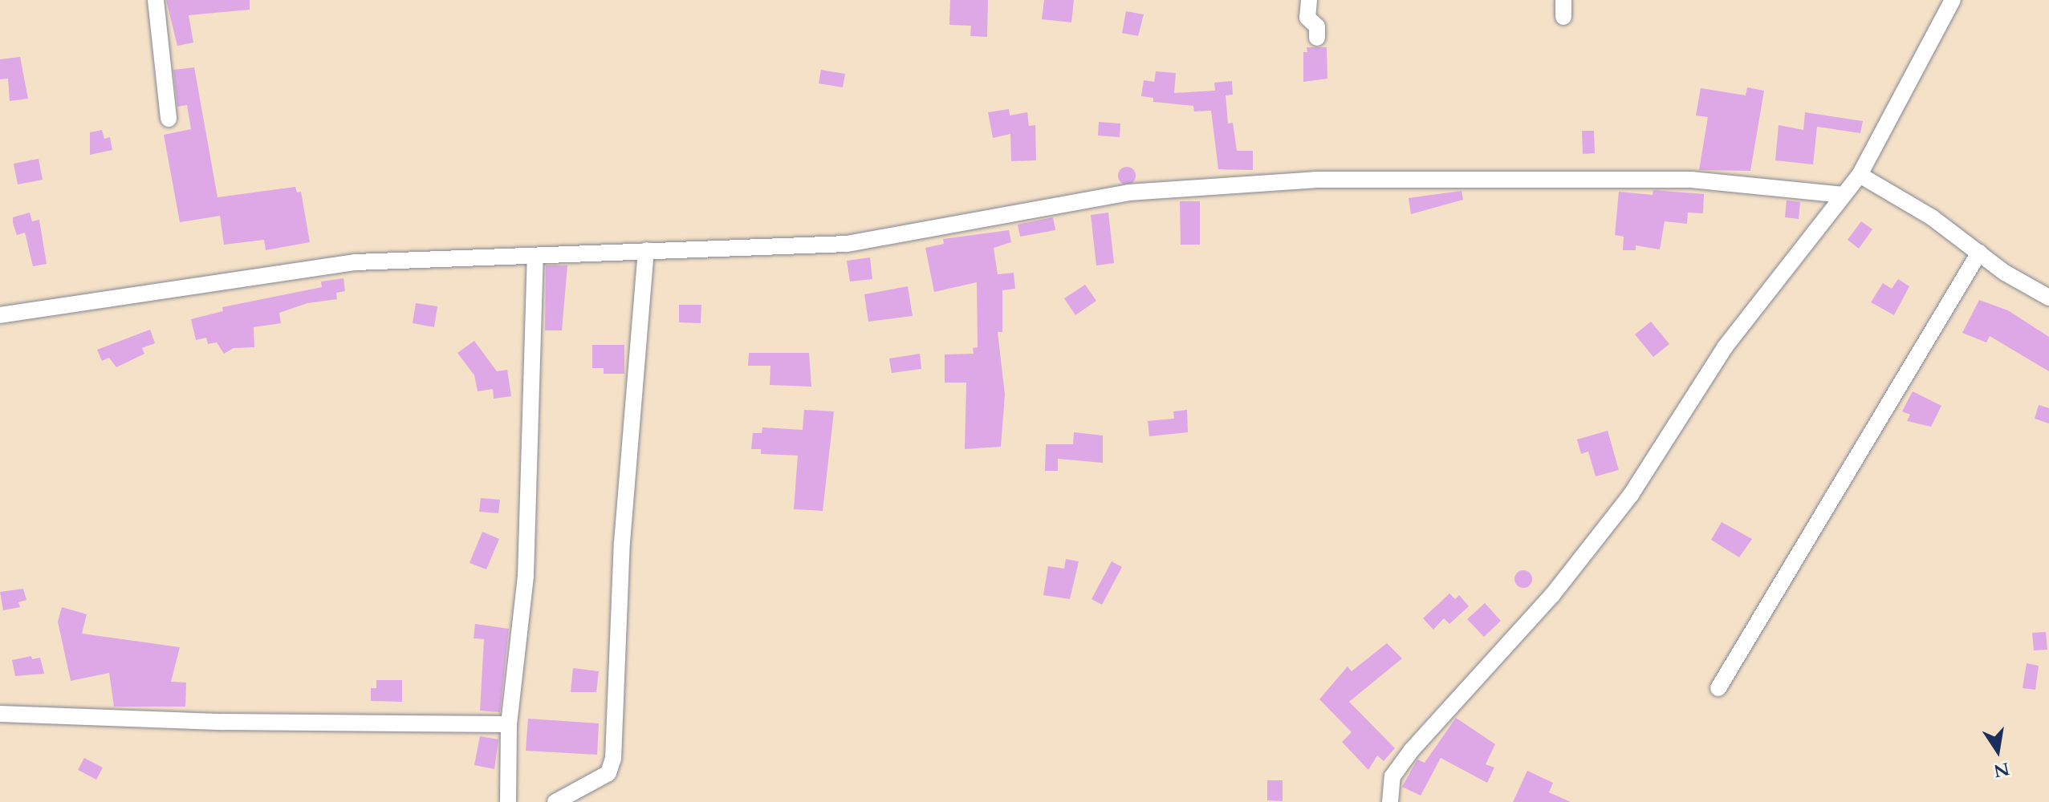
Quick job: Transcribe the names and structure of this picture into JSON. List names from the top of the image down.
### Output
{
  "north": "bottom"
}
